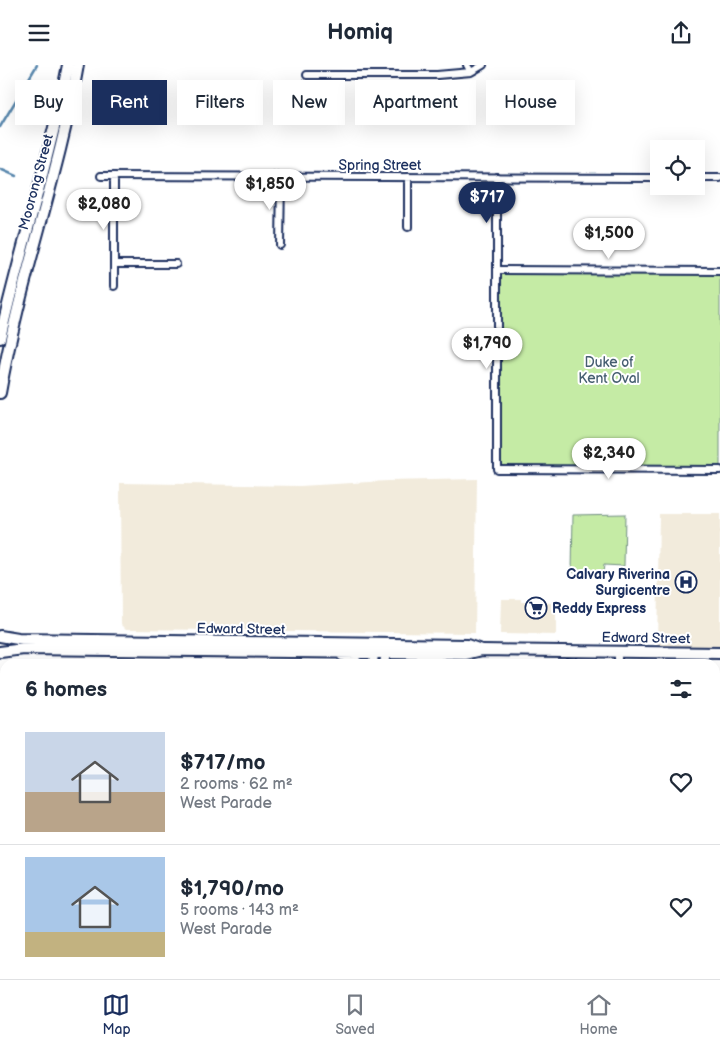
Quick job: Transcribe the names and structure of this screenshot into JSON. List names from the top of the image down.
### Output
{
  "streets": {
    "highway": ["Moorong Street", "Edward Street"],
    "street": ["Spring Street"]
  },
  "parks": ["Duke of Kent Oval"],
  "places": {
    "hospital": ["Calvary Riverina Surgicentre"],
    "supermarket": ["Reddy Express"]
  },
  "page": {
    "header": "Homiq",
    "chip": [
      "Buy",
      "Rent",
      "Filters",
      "New",
      "Apartment",
      "House"
    ],
    "price": [
      "$1,850",
      "$717",
      "$2,080",
      "$1,500",
      "$1,790",
      "$2,340"
    ],
    "heading": "6 homes",
    "list": [
      {
        "name": "$717/mo",
        "note": "2 rooms · 62 m² · West Parade"
      },
      {
        "name": "$1,790/mo",
        "note": "5 rooms · 143 m² · West Parade"
      }
    ],
    "tabs": ["Map", "Saved", "Home"]
  }
}
